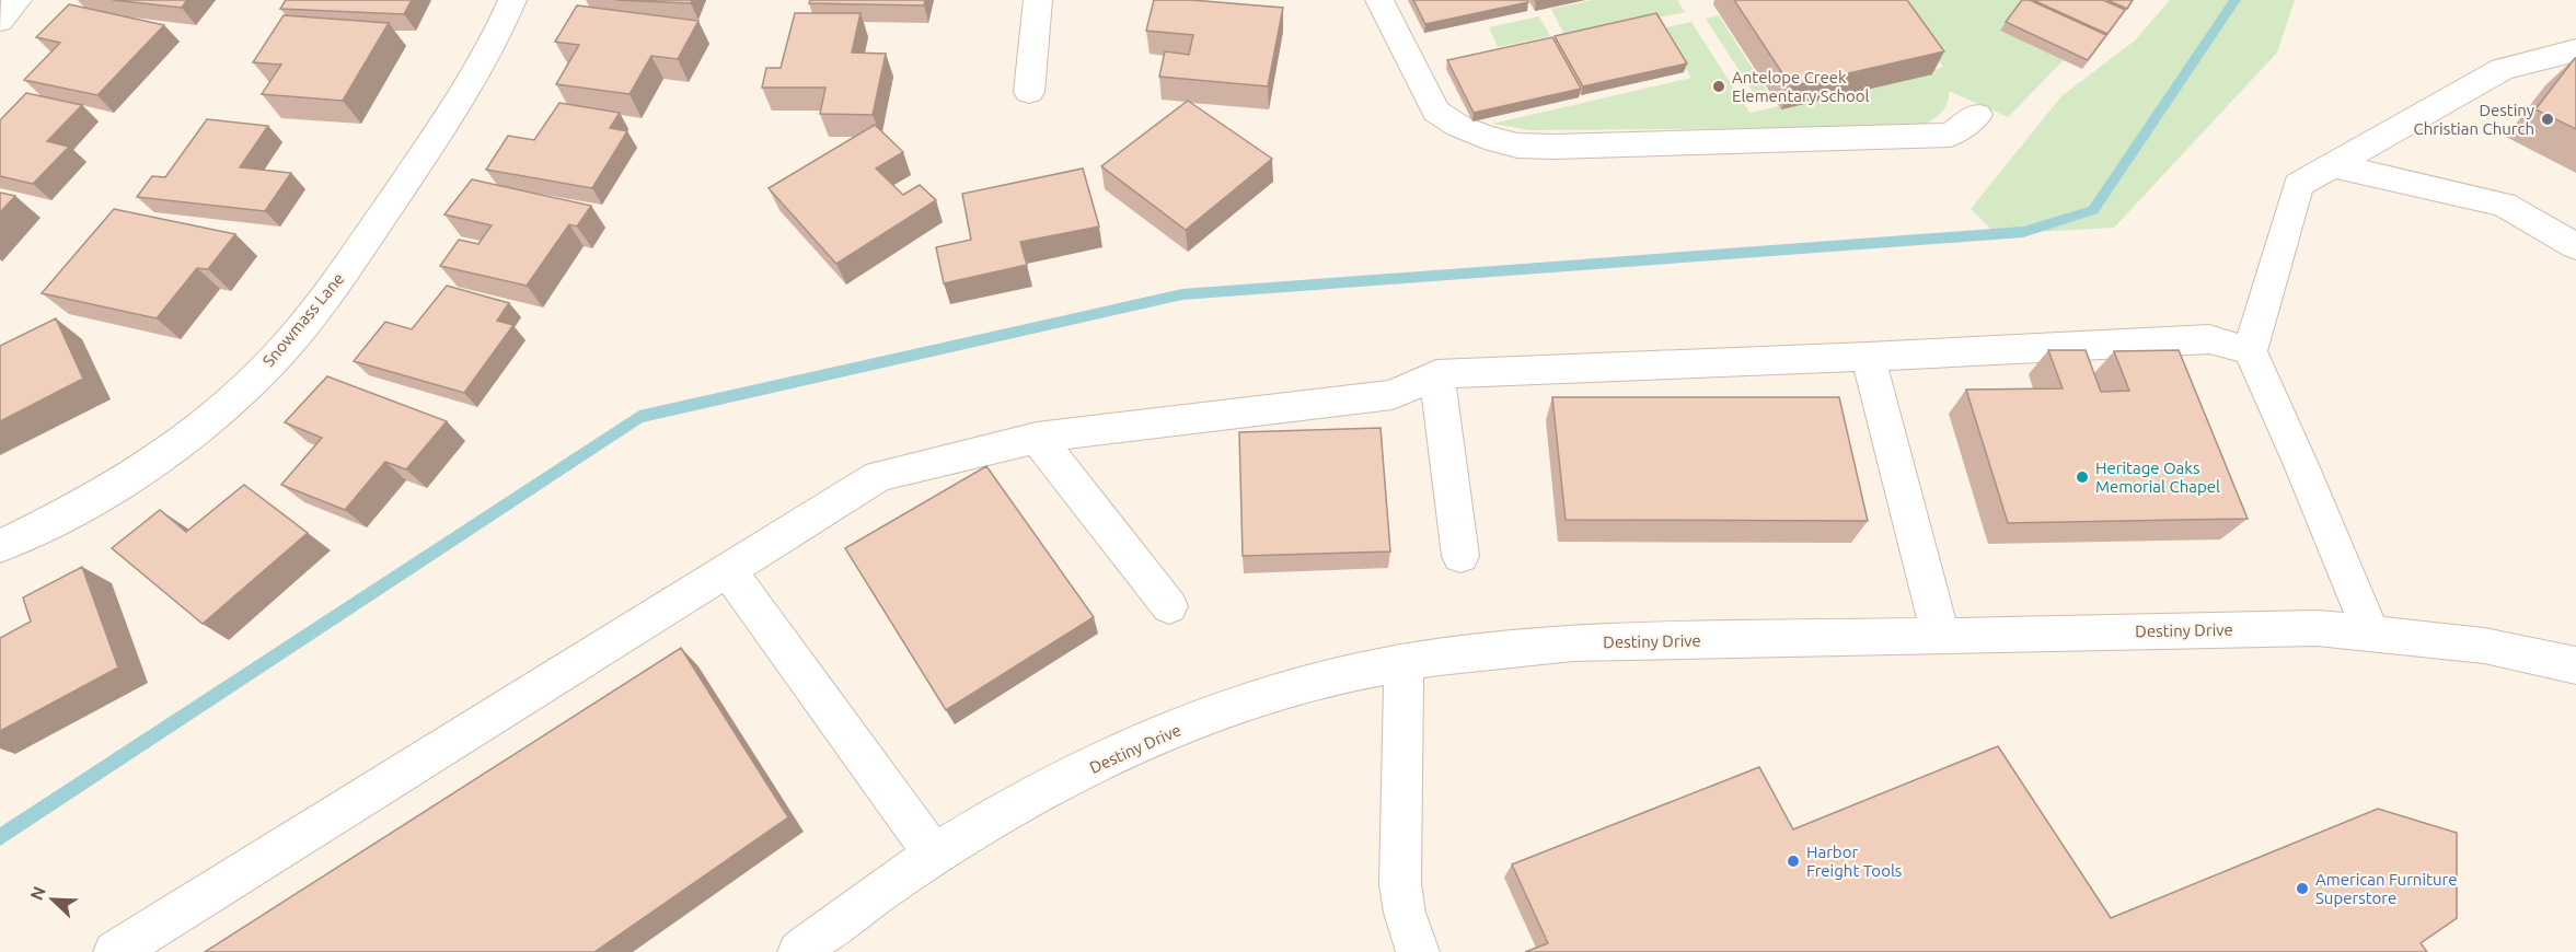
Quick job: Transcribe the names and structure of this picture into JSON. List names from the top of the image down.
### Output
{
  "streets": {
    "street": ["Snowmass Lane", "Destiny Drive"]
  },
  "places": [
    "Antelope Creek Elementary School",
    "Destiny Christian Church",
    "Heritage Oaks Memorial Chapel",
    "Harbor Freight Tools",
    "American Furniture Superstore"
  ],
  "north": "top left"
}
